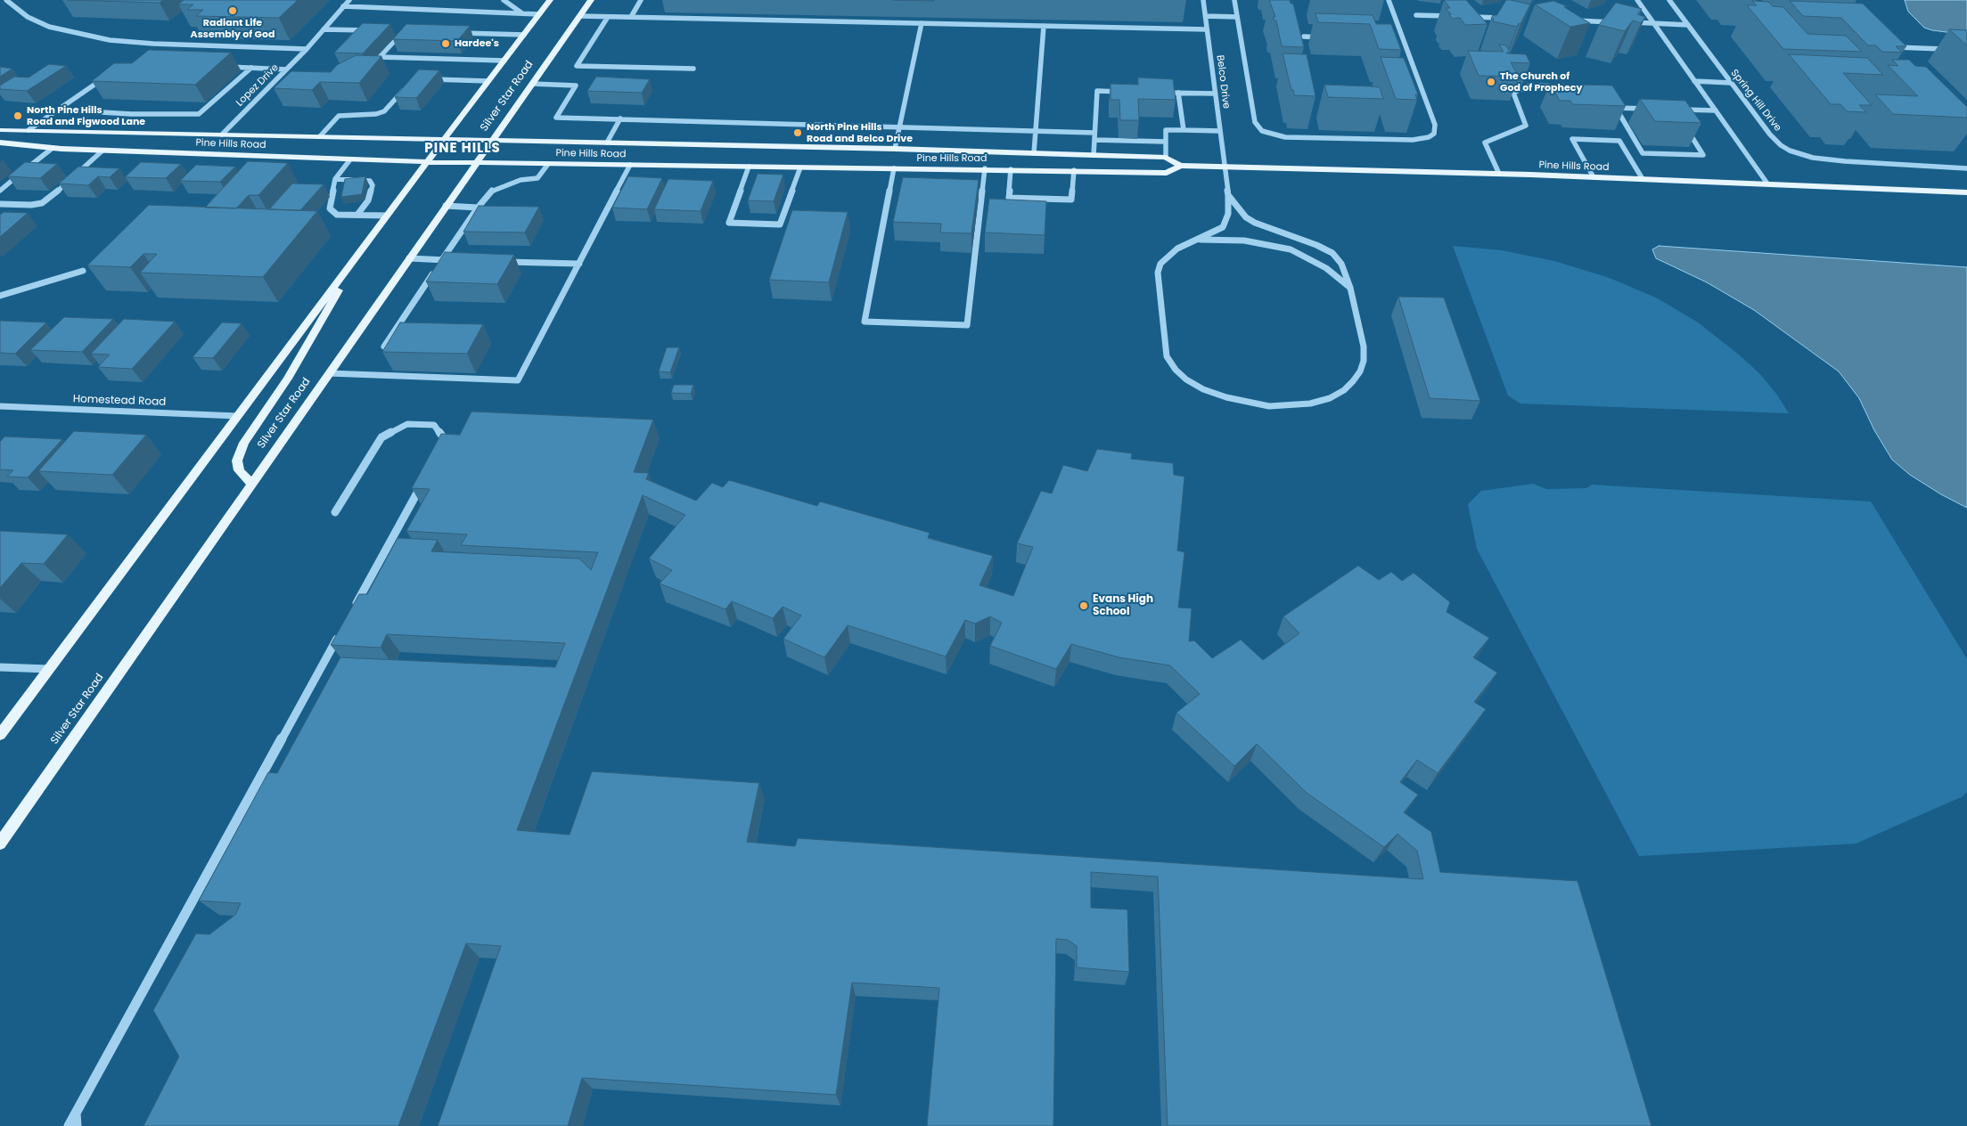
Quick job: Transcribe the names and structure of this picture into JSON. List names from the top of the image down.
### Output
{
  "streets": {
    "main road": ["Silver Star Road", "Pine Hills Road"],
    "street": [
      "Belco Drive",
      "Lopez Drive",
      "Spring Hill Drive",
      "Homestead Road"
    ]
  },
  "crossings": [
    ["Belco Drive", "Pine Hills Road"],
    ["Lopez Drive", "Pine Hills Road"],
    ["Silver Star Road", "Pine Hills Road"],
    ["Silver Star Road", "Homestead Road"]
  ],
  "districts": ["PINE HILLS"],
  "places": [
    "Radiant Life Assembly of God",
    "Hardee's",
    "The Church of God of Prophecy",
    "North Pine Hills Road and Figwood Lane",
    "North Pine Hills Road and Belco Drive",
    "Evans High School"
  ]
}
